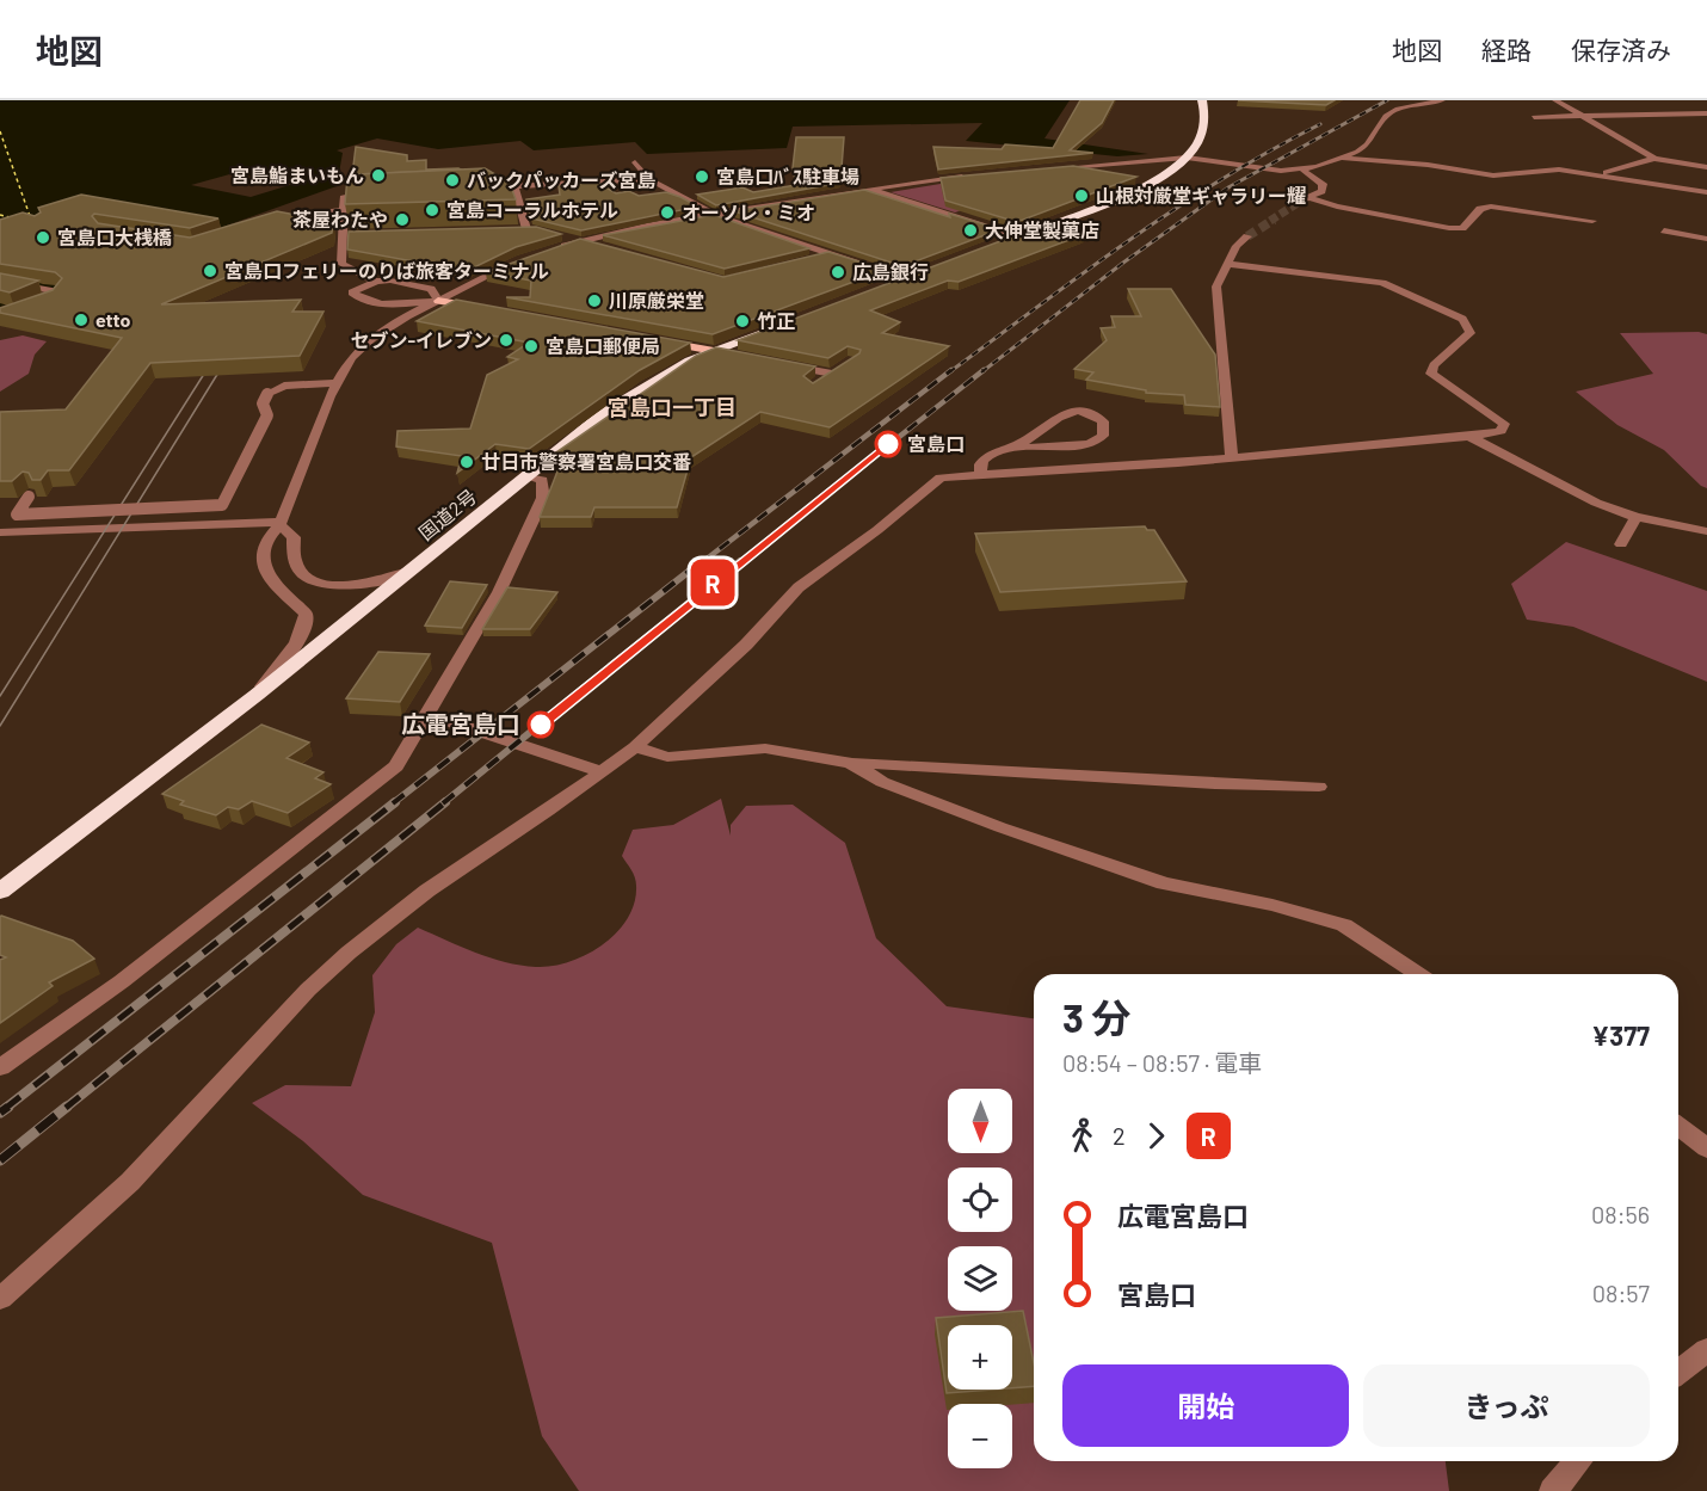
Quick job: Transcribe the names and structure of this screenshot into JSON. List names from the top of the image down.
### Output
{
  "streets": {
    "highway": ["国道2号"]
  },
  "districts": ["宮島口一丁目"],
  "places": [
    "宮島鮨まいもん",
    "宮島口ﾊﾞｽ駐車場",
    "バックパッカーズ宮島",
    "山根対厳堂ギャラリー耀",
    "宮島コーラルホテル",
    "オーソレ・ミオ",
    "茶屋わたや",
    "大伸堂製菓店",
    "宮島口大桟橋",
    "宮島口フェリーのりば旅客ターミナル",
    "広島銀行",
    "川原厳栄堂",
    "etto",
    "竹正",
    "セブン-イレブン",
    "宮島口郵便局",
    "宮島口",
    "廿日市警察署宮島口交番",
    "広電宮島口"
  ],
  "north": "bottom",
  "page": {
    "header": "地図",
    "nav": ["地図", "経路", "保存済み"],
    "on_map": "R",
    "heading": ["3 分", "08:54 – 08:57 · 電車", "¥377"],
    "map_buttons": ["+", "−"],
    "legs": ["2", "R"],
    "list": [
      {
        "name": "広電宮島口",
        "value": "08:56"
      },
      {
        "name": "宮島口",
        "value": "08:57"
      }
    ],
    "buttons": ["開始", "きっぷ"]
  }
}
